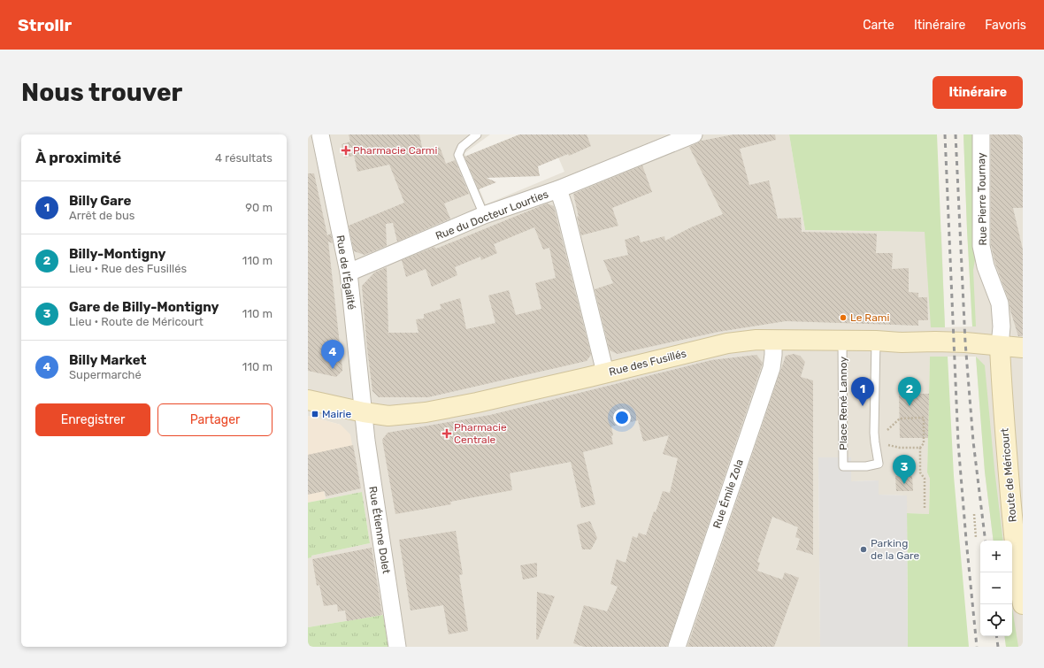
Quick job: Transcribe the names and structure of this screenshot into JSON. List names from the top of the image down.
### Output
{
  "streets": {
    "street": [
      "Rue Pierre Tournay",
      "Rue du Docteur Lourties",
      "Rue de l'Égalité",
      "Rue des Fusillés",
      "Route de Méricourt",
      "Rue Émile Zola",
      "Rue Étienne Dolet"
    ],
    "lane": ["Place René Lannoy"]
  },
  "crossings": [
    ["Rue Pierre Tournay", "Rue des Fusillés"],
    ["Rue Pierre Tournay", "Route de Méricourt"],
    ["Rue du Docteur Lourties", "Rue de l'Égalité"],
    ["Rue du Docteur Lourties", "Rue des Fusillés"],
    ["Rue de l'Égalité", "Rue des Fusillés"],
    ["Rue de l'Égalité", "Rue Étienne Dolet"],
    ["Rue des Fusillés", "Place René Lannoy"],
    ["Rue des Fusillés", "Route de Méricourt"],
    ["Rue des Fusillés", "Rue Émile Zola"],
    ["Rue des Fusillés", "Rue Étienne Dolet"]
  ],
  "places": {
    "health": ["Pharmacie Carmi", "Pharmacie Centrale"],
    "other": ["Le Rami", "Parking de la Gare"],
    "transit": ["Mairie"]
  },
  "page": {
    "header": "Strollr",
    "nav": ["Carte", "Itinéraire", "Favoris"],
    "buttons": [
      "Itinéraire",
      ["Enregistrer", "Partager"]
    ],
    "title": "Nous trouver",
    "heading": ["À proximité", "4 résultats"],
    "list": [
      {
        "mark": "1",
        "name": "Billy Gare",
        "note": "Arrêt de bus",
        "value": "90 m"
      },
      {
        "mark": "2",
        "name": "Billy-Montigny",
        "note": "Lieu · Rue des Fusillés",
        "value": "110 m"
      },
      {
        "mark": "3",
        "name": "Gare de Billy-Montigny",
        "note": "Lieu · Route de Méricourt",
        "value": "110 m"
      },
      {
        "mark": "4",
        "name": "Billy Market",
        "note": "Supermarché",
        "value": "110 m"
      }
    ],
    "pins": [
      "4",
      "1",
      "2",
      "3"
    ],
    "map_buttons": ["+", "−"]
  }
}
